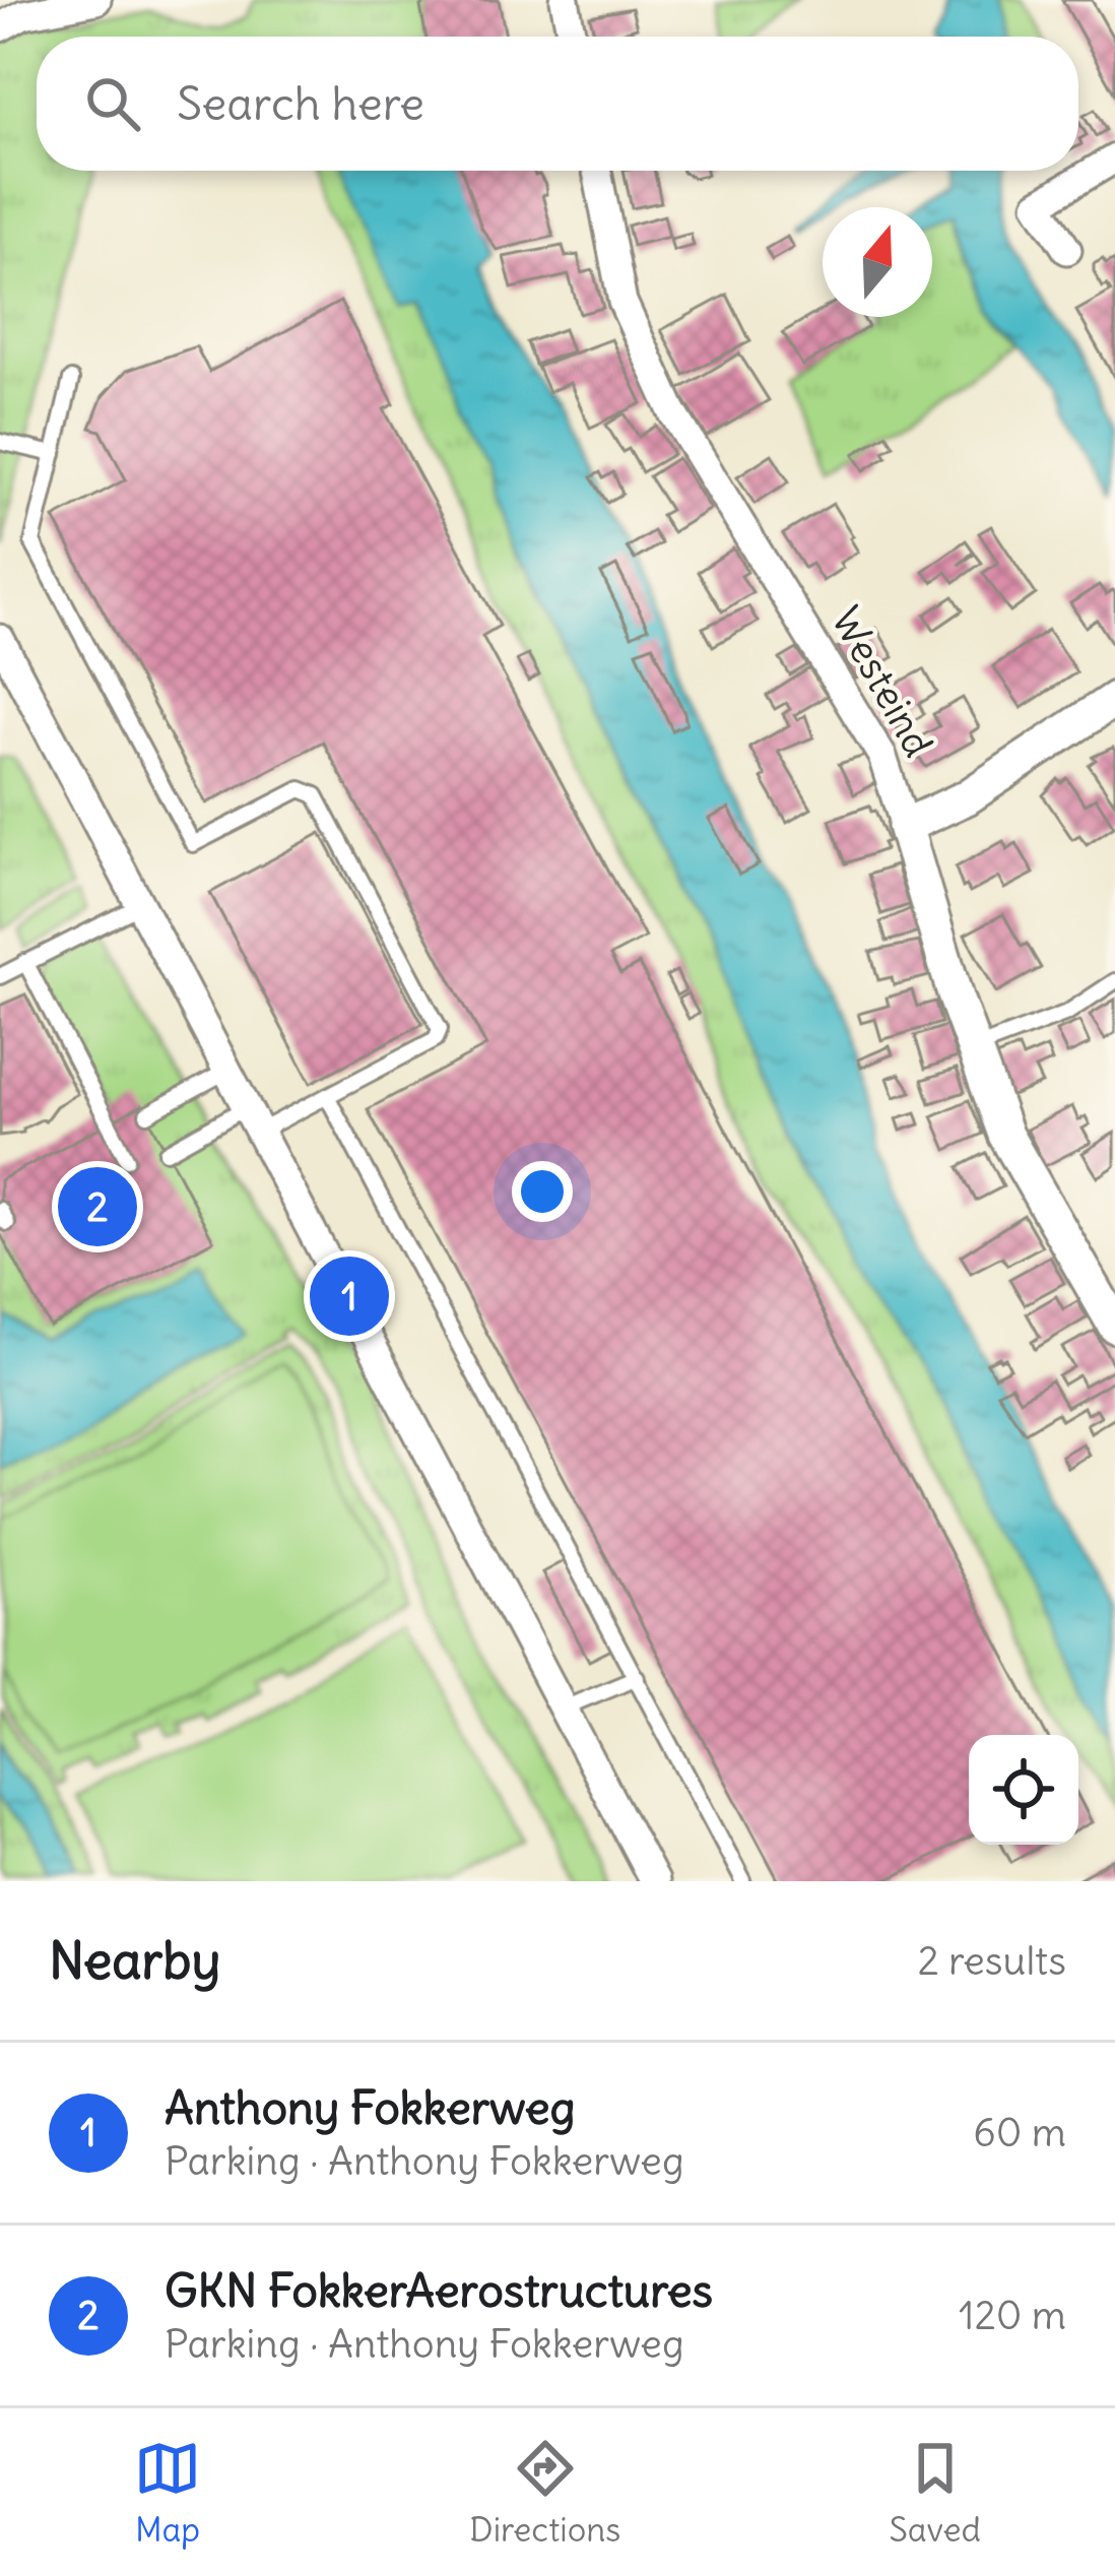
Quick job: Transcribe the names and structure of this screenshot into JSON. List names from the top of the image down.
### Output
{
  "streets": {
    "street": ["Westeind"]
  },
  "north": "top",
  "page": {
    "search": "Search here",
    "pins": ["2", "1"],
    "heading": ["Nearby", "2 results"],
    "list": [
      {
        "mark": "1",
        "name": "Anthony Fokkerweg",
        "note": "Parking · Anthony Fokkerweg",
        "value": "60 m"
      },
      {
        "mark": "2",
        "name": "GKN FokkerAerostructures",
        "note": "Parking · Anthony Fokkerweg",
        "value": "120 m"
      }
    ],
    "nav": ["Map", "Directions", "Saved"]
  }
}
